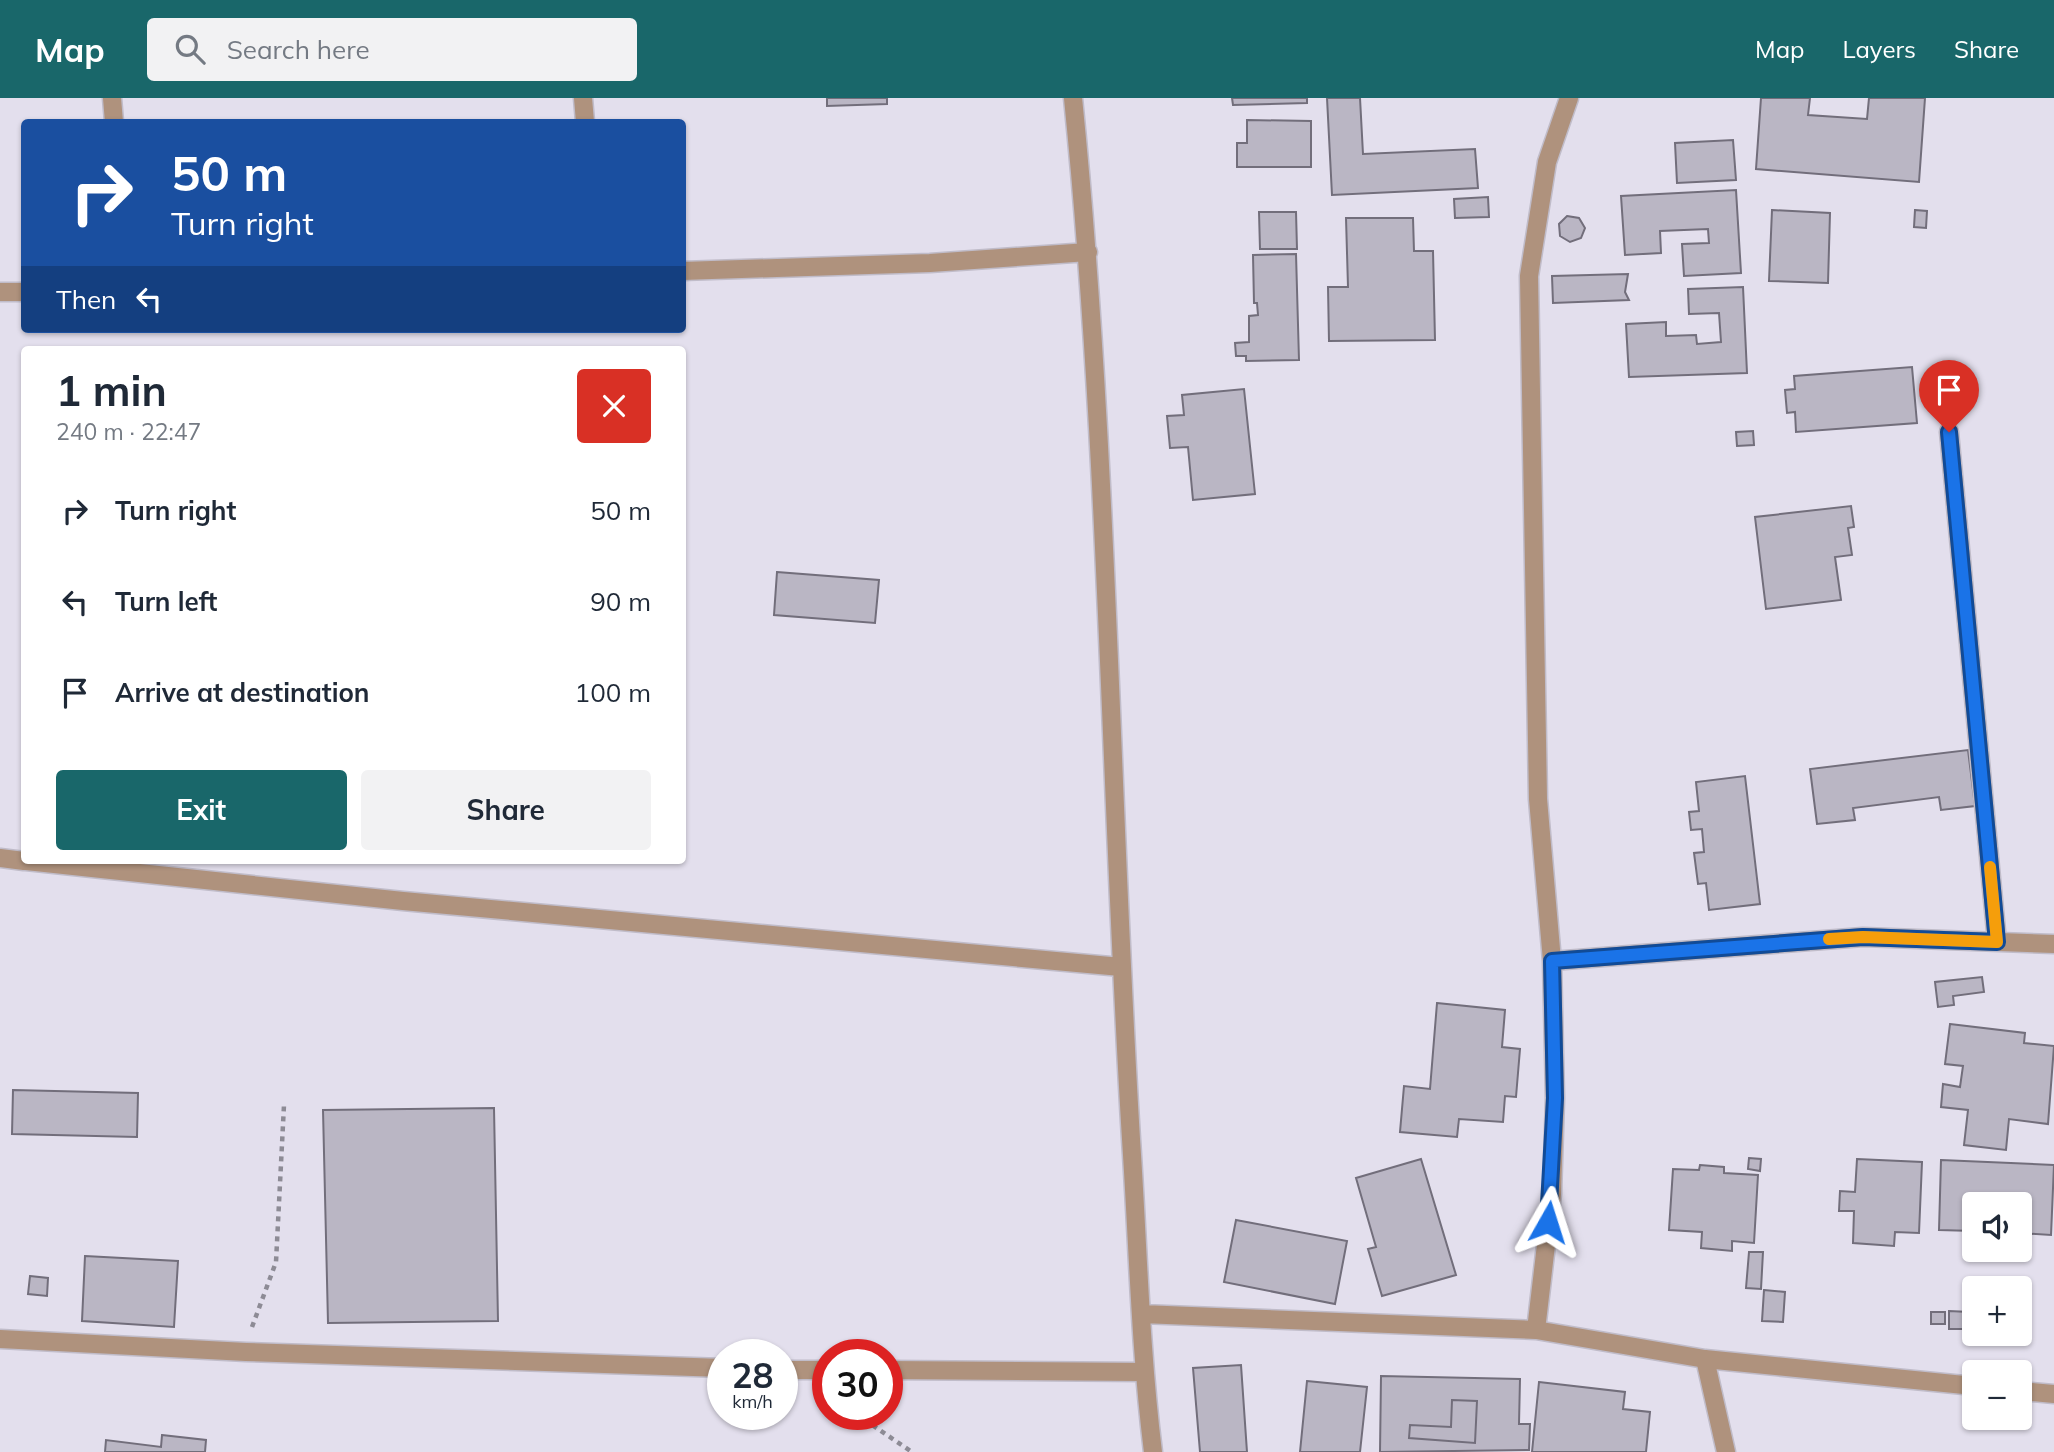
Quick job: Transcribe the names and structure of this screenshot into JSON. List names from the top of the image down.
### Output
{
  "page": {
    "header": "Map",
    "search": "Search here",
    "nav": ["Map", "Layers", "Share"],
    "turn": ["50 m", "Turn right"],
    "then": "Then",
    "heading": ["1 min", "240 m · 22:47"],
    "list": [
      {
        "name": "Turn right",
        "value": "50 m"
      },
      {
        "name": "Turn left",
        "value": "90 m"
      },
      {
        "name": "Arrive at destination",
        "value": "100 m"
      }
    ],
    "buttons": ["Exit", "Share"],
    "map_buttons": ["+", "−"],
    "speed": "28 km/h",
    "limit": "30"
  }
}
